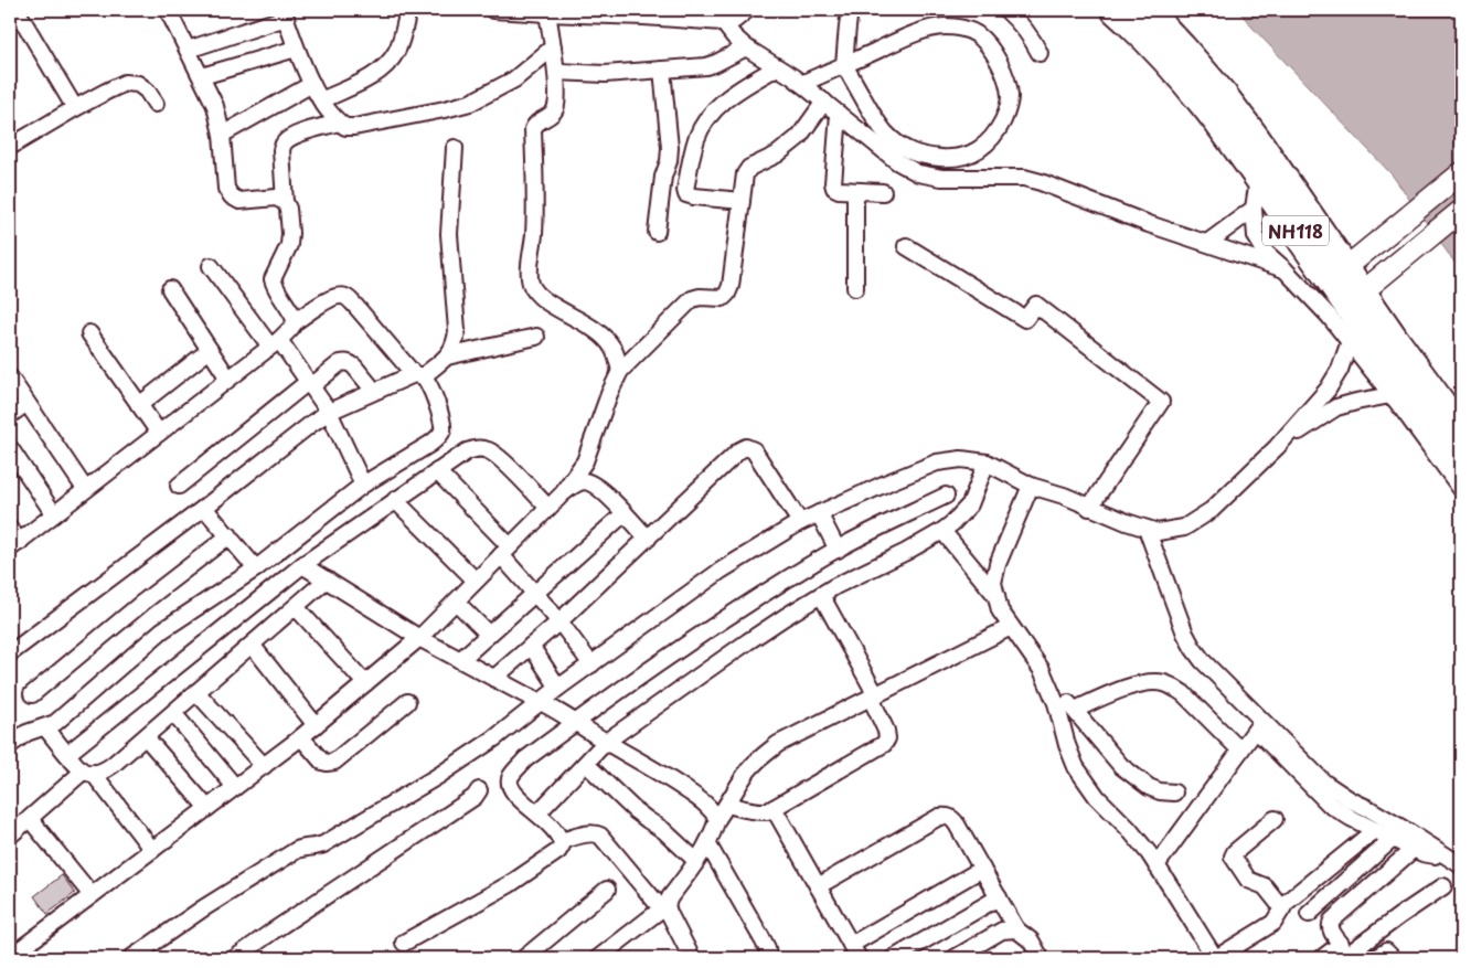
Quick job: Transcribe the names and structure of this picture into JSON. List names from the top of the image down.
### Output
{
  "streets": {
    "highway": ["NH118"]
  }
}
